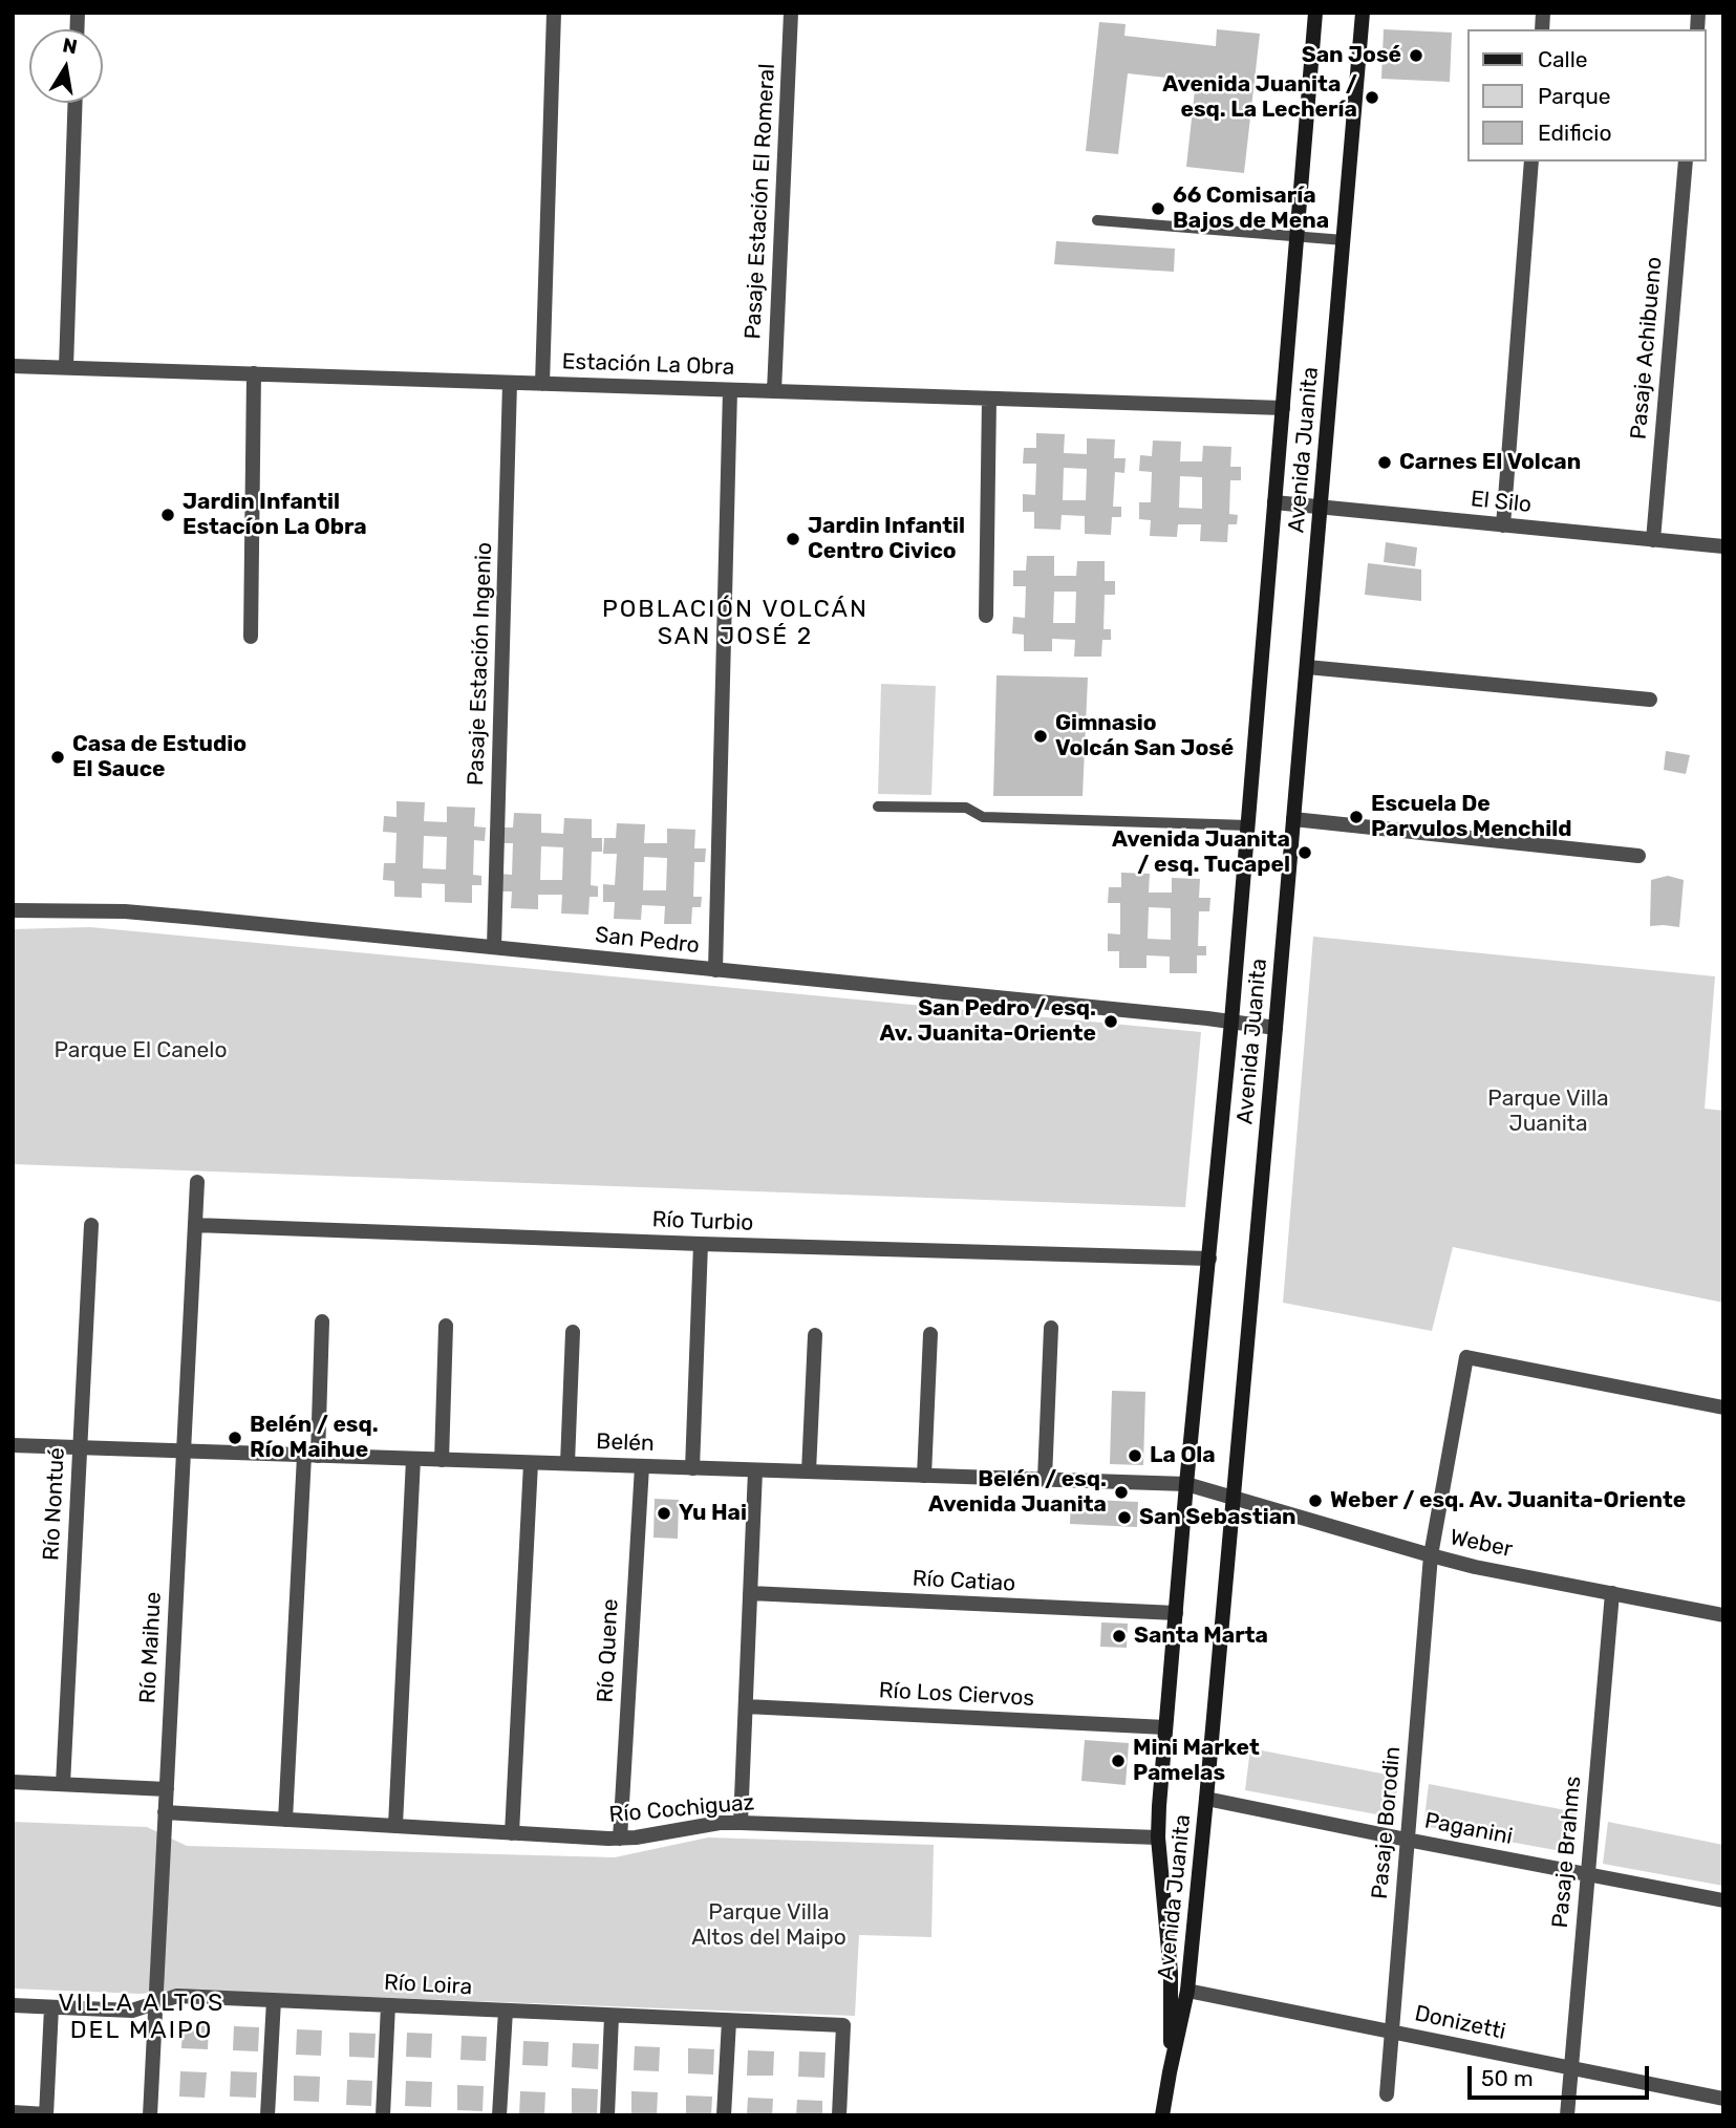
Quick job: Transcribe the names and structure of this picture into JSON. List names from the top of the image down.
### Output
{
  "streets": {
    "main road": ["Avenida Juanita"],
    "street": [
      "Pasaje Estación El Romeral",
      "Pasaje Achibueno",
      "Estación La Obra",
      "El Silo",
      "Pasaje Estación Ingenio",
      "San Pedro",
      "Río Turbio",
      "Belén",
      "Río Nontué",
      "Weber",
      "Río Catiao",
      "Río Maihue",
      "Río Quene",
      "Río Los Ciervos",
      "Río Cochiguaz",
      "Pasaje Borodin",
      "Paganini",
      "Pasaje Brahms",
      "Río Loira",
      "Donizetti"
    ]
  },
  "crossings": [
    ["Pasaje Estación El Romeral", "Estación La Obra"],
    ["Pasaje Achibueno", "El Silo"],
    ["Estación La Obra", "Avenida Juanita"],
    ["Estación La Obra", "Pasaje Estación Ingenio"],
    ["Avenida Juanita", "El Silo"],
    ["Avenida Juanita", "San Pedro"],
    ["Avenida Juanita", "Río Turbio"],
    ["Avenida Juanita", "Belén"],
    ["Avenida Juanita", "Weber"],
    ["Avenida Juanita", "Río Catiao"],
    ["Avenida Juanita", "Río Los Ciervos"],
    ["Avenida Juanita", "Río Cochiguaz"],
    ["Avenida Juanita", "Paganini"],
    ["Avenida Juanita", "Donizetti"],
    ["Pasaje Estación Ingenio", "San Pedro"],
    ["Río Turbio", "Río Maihue"],
    ["Belén", "Río Nontué"],
    ["Belén", "Weber"],
    ["Belén", "Río Maihue"],
    ["Belén", "Río Quene"],
    ["Weber", "Pasaje Borodin"],
    ["Weber", "Pasaje Brahms"],
    ["Río Maihue", "Río Cochiguaz"],
    ["Río Maihue", "Río Loira"],
    ["Río Quene", "Río Cochiguaz"],
    ["Pasaje Borodin", "Paganini"],
    ["Pasaje Borodin", "Donizetti"],
    ["Paganini", "Pasaje Brahms"],
    ["Pasaje Brahms", "Donizetti"]
  ],
  "districts": ["POBLACIÓN VOLCÁN SAN JOSÉ 2", "VILLA ALTOS DEL MAIPO"],
  "parks": ["Parque El Canelo", "Parque Villa Juanita", "Parque Villa Altos del Maipo"],
  "places": [
    "San José",
    "Avenida Juanita / esq. La Lechería",
    "66 Comisaría Bajos de Mena",
    "Carnes El Volcan",
    "Jardin Infantil Estacíon La Obra",
    "Jardin Infantil Centro Civico",
    "Gimnasio Volcán San José",
    "Casa de Estudio El Sauce",
    "Escuela De Parvulos Menchild",
    "Avenida Juanita / esq. Tucapel",
    "San Pedro / esq. Av. Juanita-Oriente",
    "Belén / esq. Río Maihue",
    "La Ola",
    "Belén / esq. Avenida Juanita",
    "Weber / esq. Av. Juanita-Oriente",
    "Yu Hai",
    "San Sebastian",
    "Santa Marta",
    "Mini Market Pamelas"
  ],
  "legend": ["Calle", "Parque", "Edificio"],
  "scale_bar": "50 m",
  "north": "top"
}
